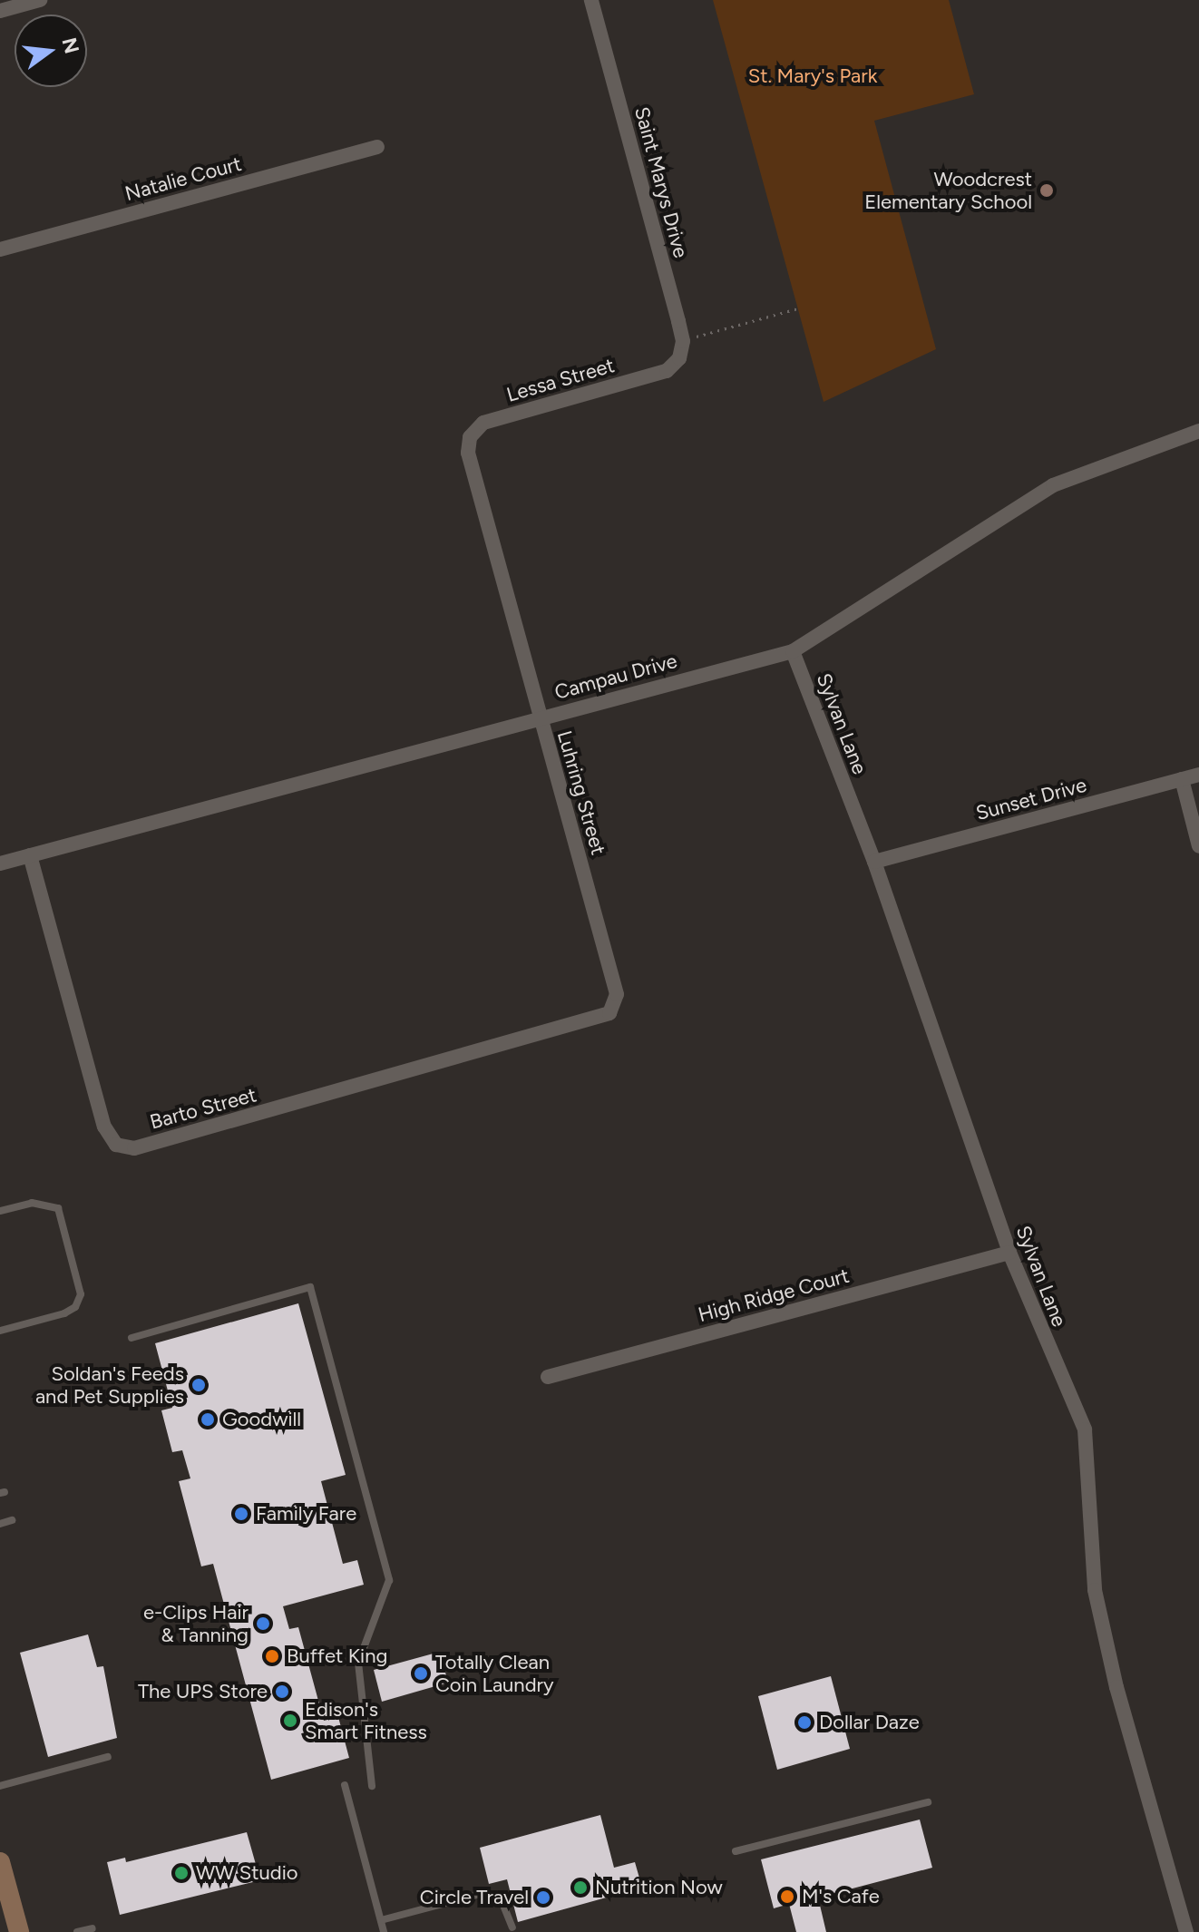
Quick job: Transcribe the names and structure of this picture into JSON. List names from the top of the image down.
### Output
{
  "streets": {
    "street": [
      "Natalie Court",
      "Saint Marys Drive",
      "Lessa Street",
      "Campau Drive",
      "Sylvan Lane",
      "Luhring Street",
      "Sunset Drive",
      "Barto Street",
      "High Ridge Court"
    ]
  },
  "crossings": [
    ["Saint Marys Drive", "Lessa Street"],
    ["Lessa Street", "Luhring Street"],
    ["Campau Drive", "Sylvan Lane"],
    ["Campau Drive", "Luhring Street"],
    ["Campau Drive", "Barto Street"],
    ["Sylvan Lane", "Sunset Drive"],
    ["Sylvan Lane", "High Ridge Court"],
    ["Luhring Street", "Barto Street"]
  ],
  "parks": ["St. Mary's Park"],
  "places": [
    "Woodcrest Elementary School",
    "Soldan's Feeds and Pet Supplies",
    "Goodwill",
    "Family Fare",
    "e-Clips Hair & Tanning",
    "Buffet King",
    "Totally Clean Coin Laundry",
    "The UPS Store",
    "Edison's Smart Fitness",
    "Dollar Daze",
    "WW Studio",
    "Nutrition Now",
    "M's Cafe",
    "Circle Travel"
  ],
  "north": "right"
}
